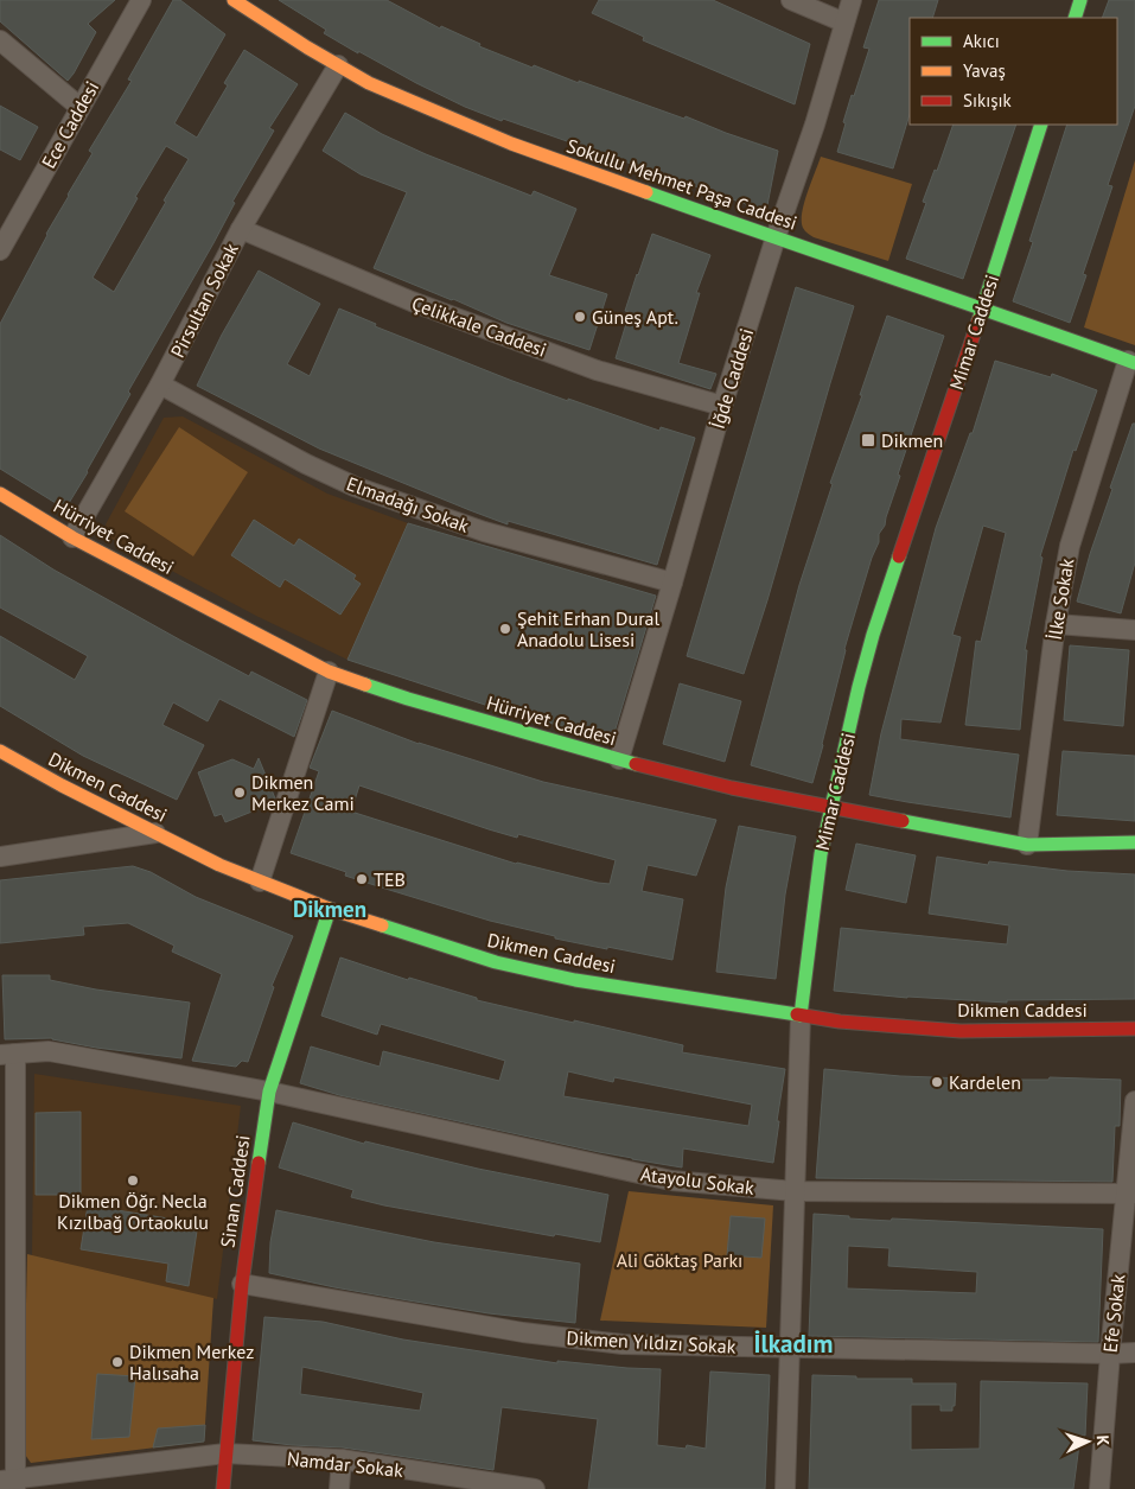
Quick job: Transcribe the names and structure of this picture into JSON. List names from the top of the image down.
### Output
{
  "streets": {
    "main road": [
      "Sokullu Mehmet Paşa Caddesi",
      "Mimar Caddesi",
      "Hürriyet Caddesi",
      "Dikmen Caddesi",
      "Sinan Caddesi"
    ],
    "street": [
      "Ece Caddesi",
      "Pirsultan Sokak",
      "Çelikkale Caddesi",
      "İğde Caddesi",
      "Elmadağı Sokak",
      "İlke Sokak",
      "Atayolu Sokak",
      "Efe Sokak",
      "Dikmen Yıldızı Sokak",
      "Namdar Sokak"
    ]
  },
  "crossings": [
    ["Sokullu Mehmet Paşa Caddesi", "Pirsultan Sokak"],
    ["Sokullu Mehmet Paşa Caddesi", "Mimar Caddesi"],
    ["Sokullu Mehmet Paşa Caddesi", "İğde Caddesi"],
    ["Sokullu Mehmet Paşa Caddesi", "İlke Sokak"],
    ["Pirsultan Sokak", "Çelikkale Caddesi"],
    ["Pirsultan Sokak", "Elmadağı Sokak"],
    ["Pirsultan Sokak", "Hürriyet Caddesi"],
    ["Çelikkale Caddesi", "İğde Caddesi"],
    ["Mimar Caddesi", "Hürriyet Caddesi"],
    ["Mimar Caddesi", "Dikmen Caddesi"],
    ["Mimar Caddesi", "Atayolu Sokak"],
    ["Mimar Caddesi", "Dikmen Yıldızı Sokak"],
    ["İğde Caddesi", "Elmadağı Sokak"],
    ["İğde Caddesi", "Hürriyet Caddesi"],
    ["Hürriyet Caddesi", "İlke Sokak"],
    ["Dikmen Caddesi", "Sinan Caddesi"],
    ["Atayolu Sokak", "Sinan Caddesi"],
    ["Atayolu Sokak", "Efe Sokak"],
    ["Sinan Caddesi", "Dikmen Yıldızı Sokak"],
    ["Sinan Caddesi", "Namdar Sokak"],
    ["Efe Sokak", "Dikmen Yıldızı Sokak"]
  ],
  "districts": ["Dikmen", "İlkadım"],
  "parks": ["Ali Göktaş Parkı"],
  "places": {
    "other": [
      "Güneş Apt.",
      "Şehit Erhan Dural Anadolu Lisesi",
      "Dikmen Merkez Cami",
      "TEB",
      "Kardelen",
      "Dikmen Öğr. Necla Kızılbağ Ortaokulu",
      "Dikmen Merkez Halısaha"
    ],
    "transit": ["Dikmen"]
  },
  "legend": ["Akıcı", "Yavaş", "Sıkışık"],
  "north": "right"
}
